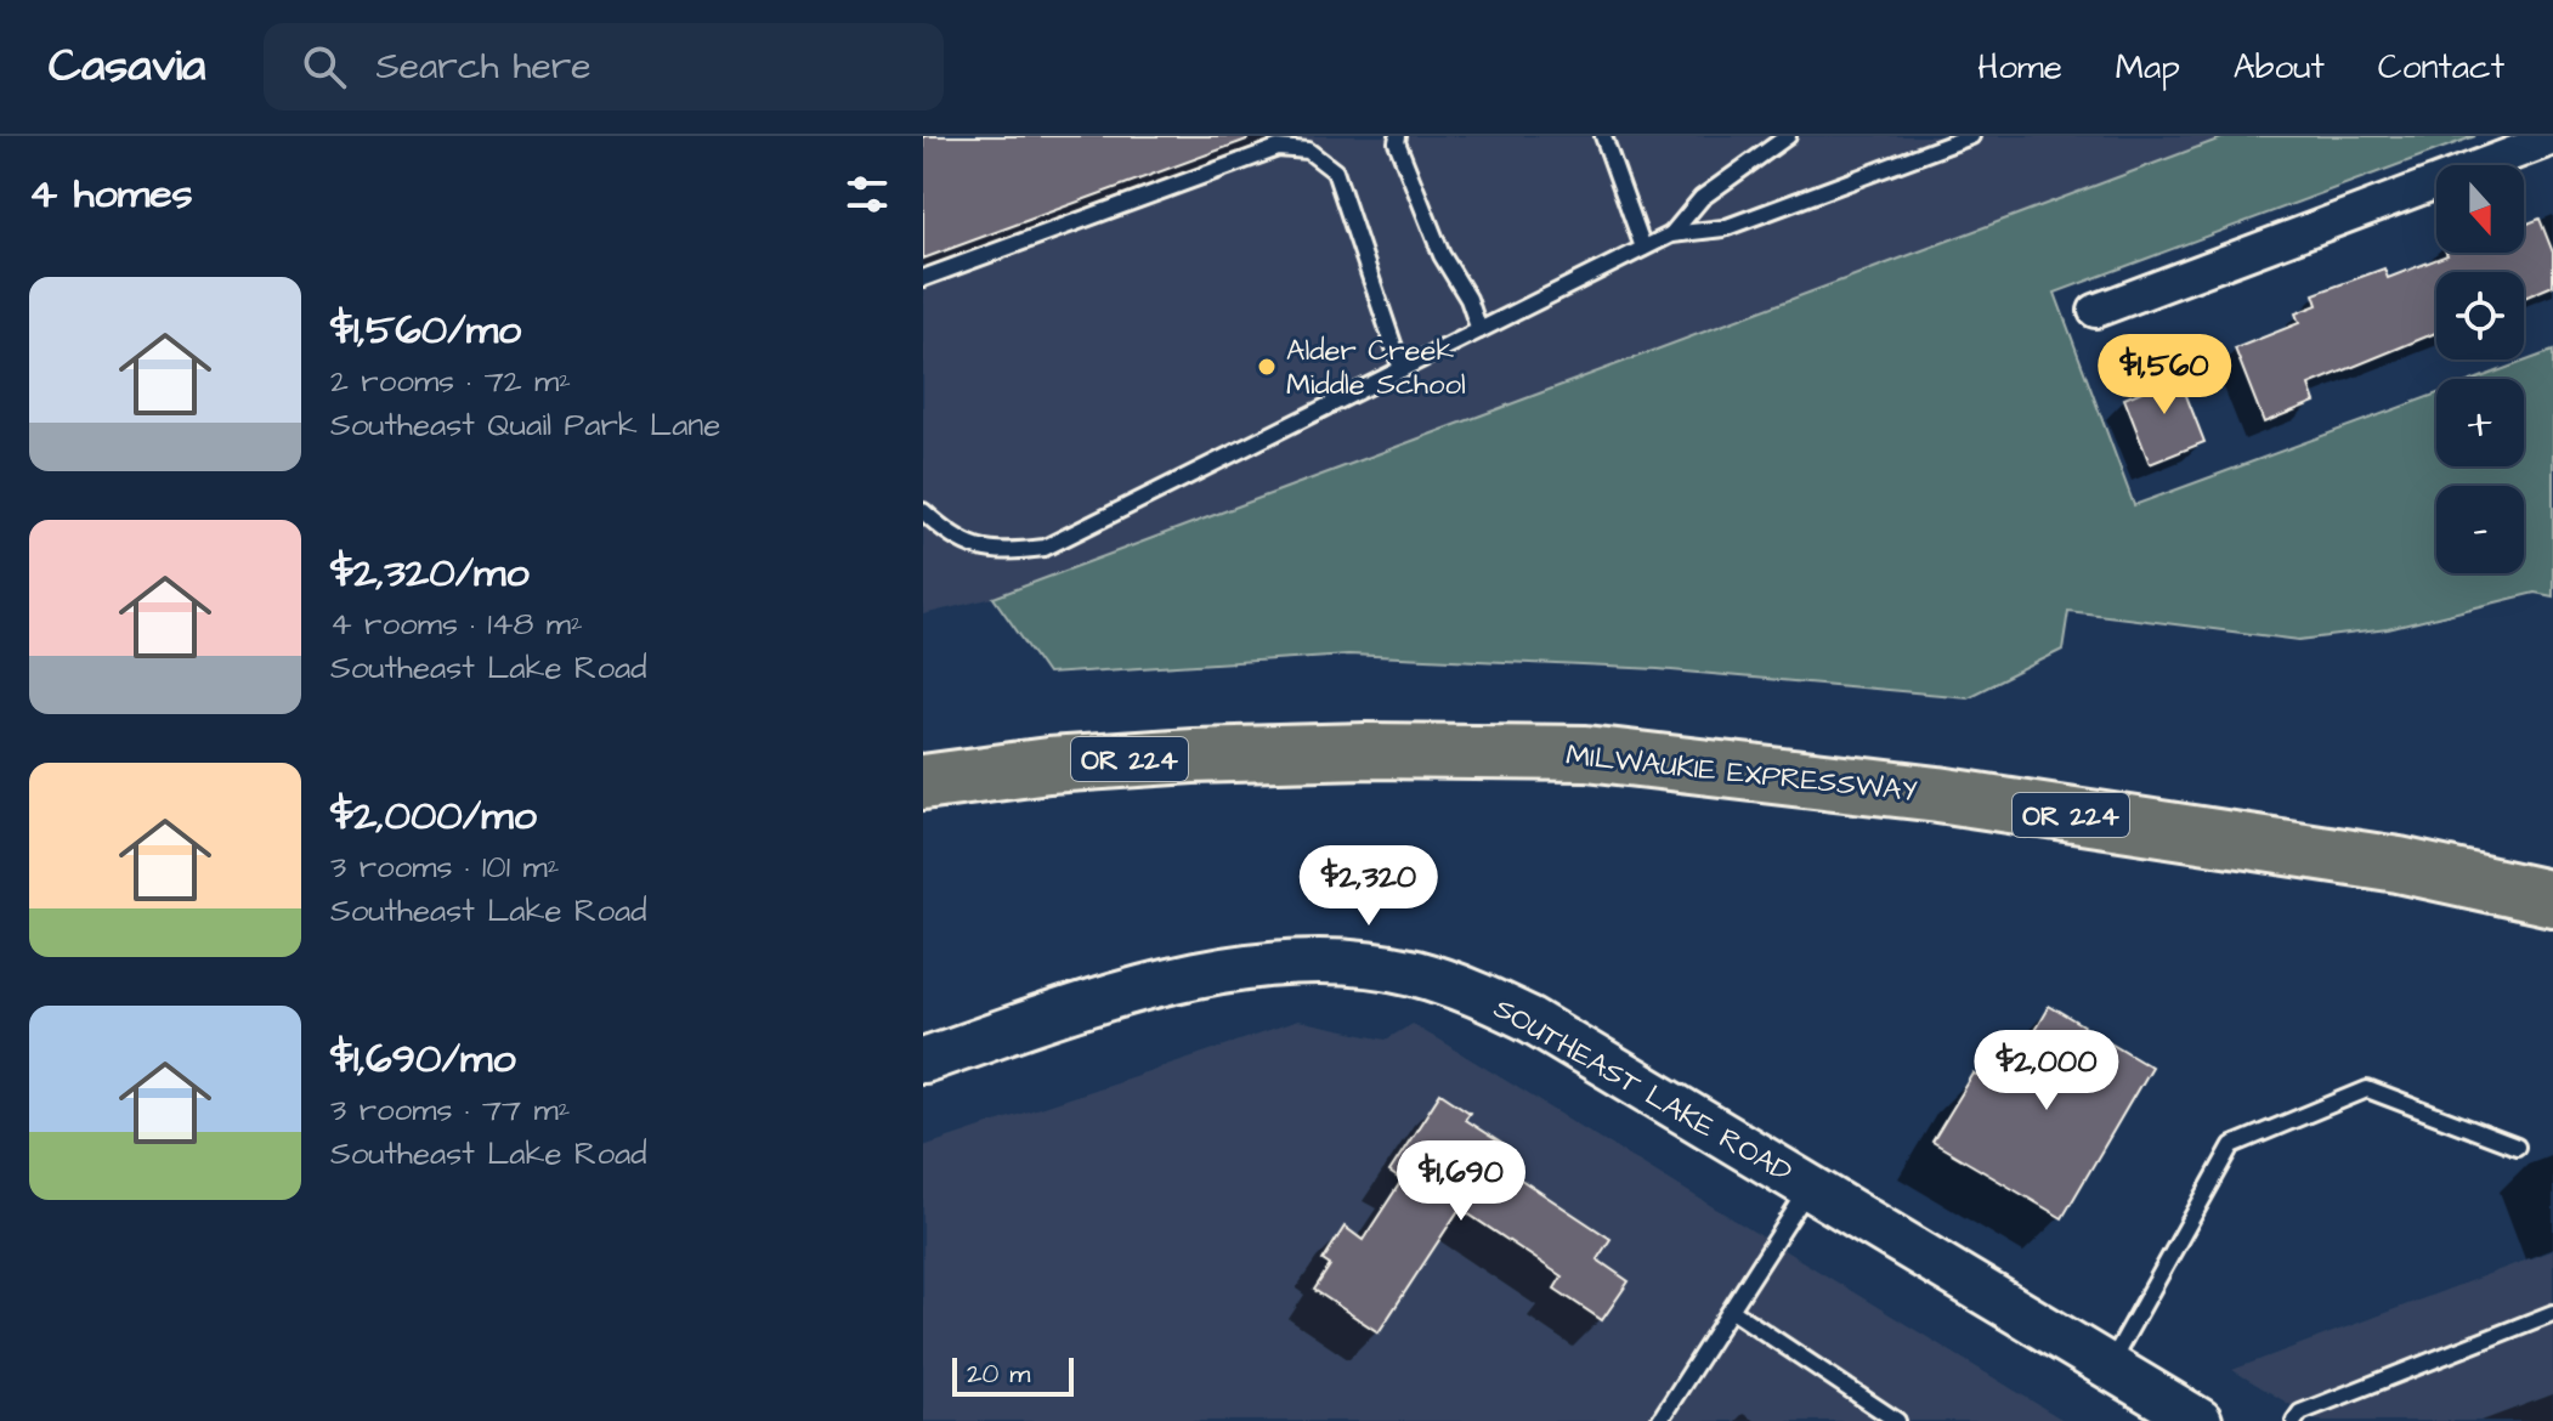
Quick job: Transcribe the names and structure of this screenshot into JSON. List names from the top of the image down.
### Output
{
  "streets": {
    "highway": ["OR 224", "MILWAUKIE EXPRESSWAY"],
    "street": ["SOUTHEAST LAKE ROAD"]
  },
  "places": ["Alder Creek Middle School"],
  "scale_bar": "20 m",
  "north": "bottom",
  "page": {
    "header": "Casavia",
    "search": "Search here",
    "nav": [
      "Home",
      "Map",
      "About",
      "Contact"
    ],
    "heading": "4 homes",
    "map_buttons": ["+", "−"],
    "list": [
      {
        "name": "$1,560/mo",
        "note": "2 rooms · 72 m² · Southeast Quail Park Lane"
      },
      {
        "name": "$2,320/mo",
        "note": "4 rooms · 148 m² · Southeast Lake Road"
      },
      {
        "name": "$2,000/mo",
        "note": "3 rooms · 101 m² · Southeast Lake Road"
      },
      {
        "name": "$1,690/mo",
        "note": "3 rooms · 77 m² · Southeast Lake Road"
      }
    ],
    "price": [
      "$1,560",
      "$2,320",
      "$2,000",
      "$1,690"
    ],
    "scale": "20 m"
  }
}
